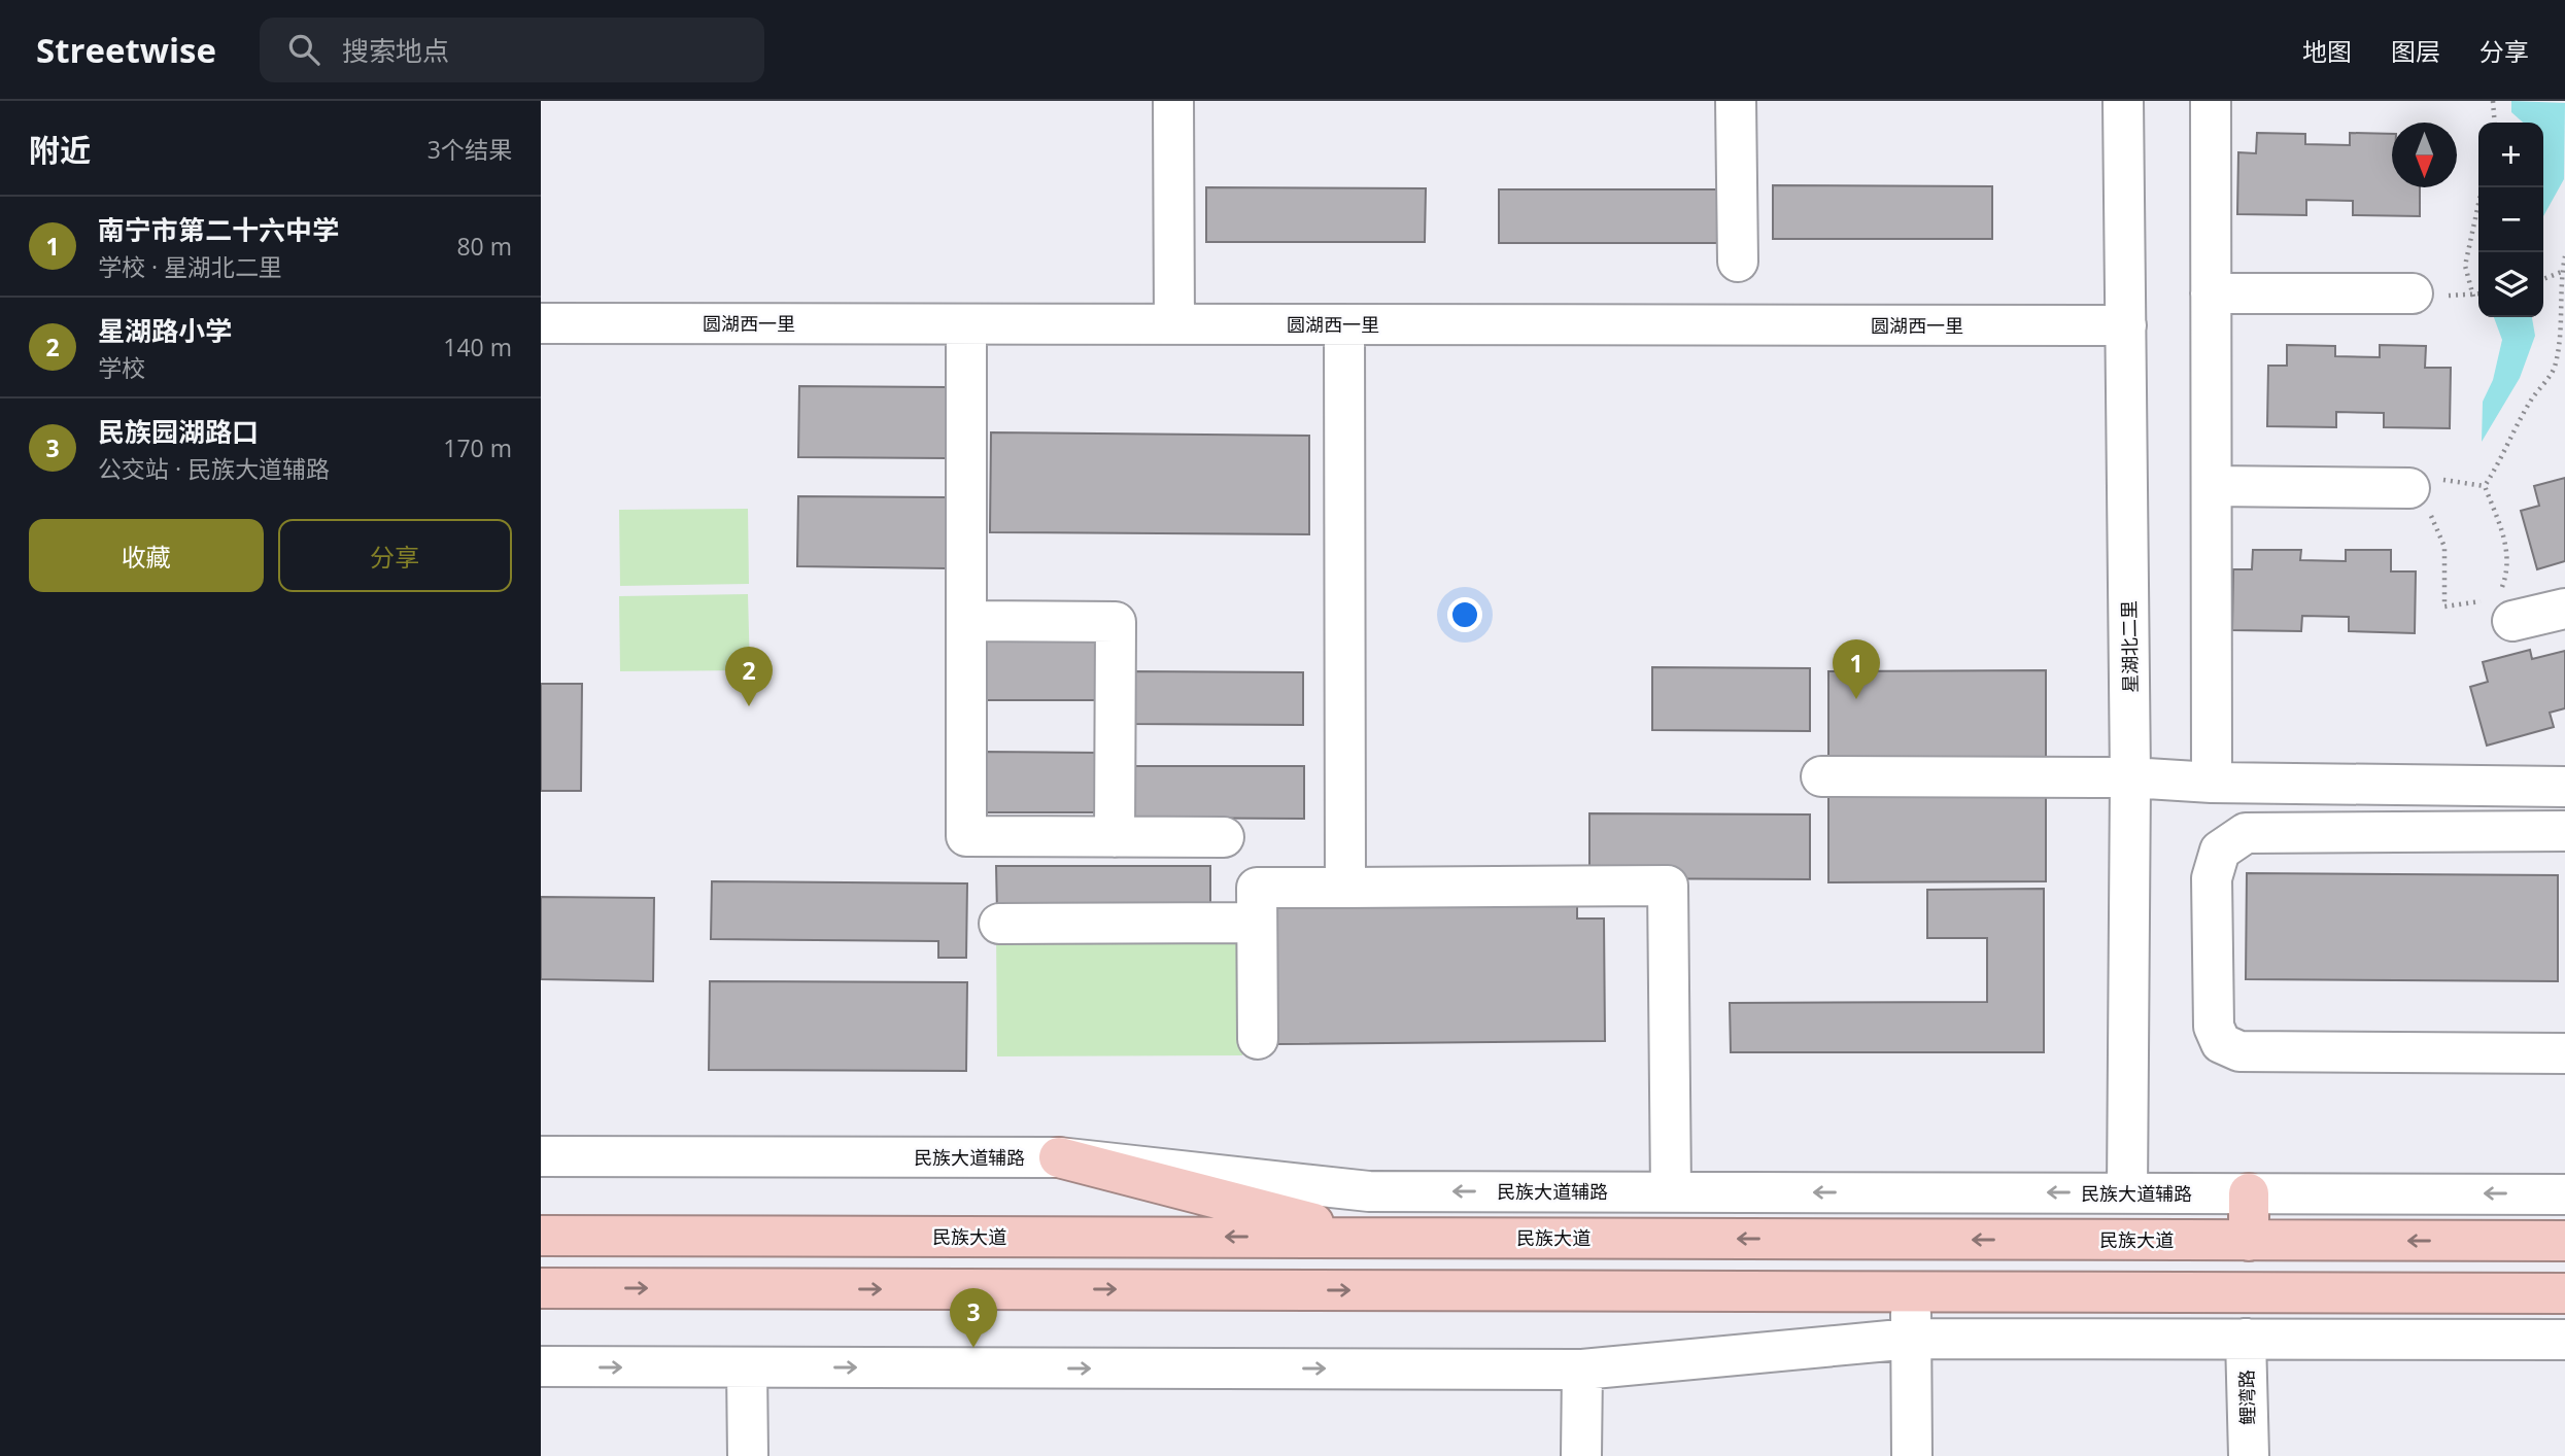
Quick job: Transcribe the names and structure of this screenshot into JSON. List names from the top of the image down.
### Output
{
  "streets": {
    "highway": ["民族大道"],
    "street": [
      "圆湖西一里",
      "星湖北二里",
      "民族大道辅路",
      "鲤湾路"
    ]
  },
  "crossings": [
    ["圆湖西一里", "星湖北二里"],
    ["星湖北二里", "民族大道辅路"]
  ],
  "north": "bottom",
  "page": {
    "header": "Streetwise",
    "search": "搜索地点",
    "nav": ["地图", "图层", "分享"],
    "heading": ["附近", "3个结果"],
    "map_buttons": ["+", "−"],
    "list": [
      {
        "mark": "1",
        "name": "南宁市第二十六中学",
        "note": "学校 · 星湖北二里",
        "value": "80 m"
      },
      {
        "mark": "2",
        "name": "星湖路小学",
        "note": "学校",
        "value": "140 m"
      },
      {
        "mark": "3",
        "name": "民族园湖路口",
        "note": "公交站 · 民族大道辅路",
        "value": "170 m"
      }
    ],
    "buttons": ["收藏", "分享"],
    "pins": ["1", "2", "3"]
  }
}
